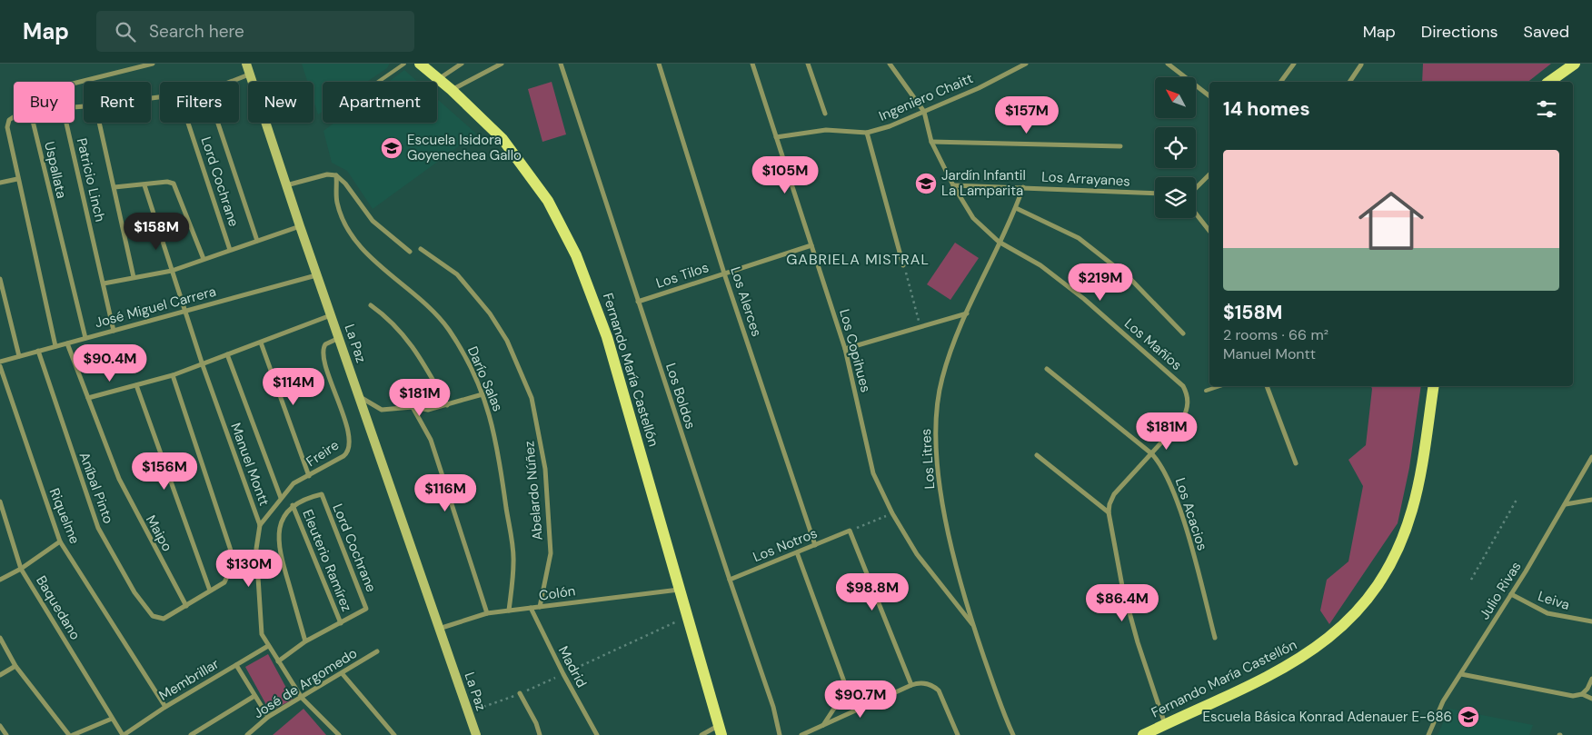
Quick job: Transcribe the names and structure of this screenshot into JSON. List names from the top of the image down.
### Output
{
  "streets": {
    "main road": ["Fernando María Castellón"],
    "street": [
      "Ingeniero Chaitt",
      "Uspallata",
      "Los Arrayanes",
      "Patricio Linch",
      "Lord Cochrane",
      "Los Tilos",
      "Los Alerces",
      "José Miguel Carrera",
      "La Paz",
      "Los Mañíos",
      "Los Copihues",
      "Darío Salas",
      "Los Boldos",
      "Freire",
      "Los Litres",
      "Manuel Montt",
      "Aníbal Pinto",
      "Abelardo Núñez",
      "Los Acacios",
      "Riquelme",
      "Maipo",
      "Los Notros",
      "Eleuterio Ramírez",
      "Julio Rivas",
      "Colón",
      "Leiva",
      "Baquedano",
      "Madrid",
      "Membrillar",
      "José de Argomedo"
    ]
  },
  "crossings": [
    ["Ingeniero Chaitt", "Los Mañíos"],
    ["Ingeniero Chaitt", "Los Copihues"],
    ["Uspallata", "José Miguel Carrera"],
    ["Uspallata", "La Paz"],
    ["Los Arrayanes", "Los Mañíos"],
    ["Los Arrayanes", "Los Litres"],
    ["Patricio Linch", "José Miguel Carrera"],
    ["Lord Cochrane", "Manuel Montt"],
    ["Lord Cochrane", "Eleuterio Ramírez"],
    ["Los Tilos", "Los Alerces"],
    ["Los Tilos", "Los Copihues"],
    ["Los Tilos", "Los Boldos"],
    ["Los Alerces", "Los Notros"],
    ["José Miguel Carrera", "La Paz"],
    ["José Miguel Carrera", "Manuel Montt"],
    ["José Miguel Carrera", "Aníbal Pinto"],
    ["José Miguel Carrera", "Maipo"],
    ["La Paz", "Freire"],
    ["La Paz", "Colón"],
    ["Los Mañíos", "Los Litres"],
    ["Los Mañíos", "Los Acacios"],
    ["Los Copihues", "Los Litres"],
    ["Fernando María Castellón", "Colón"],
    ["Darío Salas", "Colón"],
    ["Los Boldos", "Los Notros"],
    ["Freire", "Manuel Montt"],
    ["Manuel Montt", "Eleuterio Ramírez"],
    ["Manuel Montt", "Membrillar"],
    ["Manuel Montt", "José de Argomedo"],
    ["Aníbal Pinto", "Maipo"],
    ["Abelardo Núñez", "Colón"],
    ["Riquelme", "Membrillar"],
    ["Julio Rivas", "Leiva"],
    ["Colón", "Madrid"],
    ["Baquedano", "Membrillar"]
  ],
  "districts": ["GABRIELA MISTRAL"],
  "places": {
    "school or university": ["Escuela Isidora Goyenechea Gallo", "Jardín Infantil La Lamparita", "Escuela Básica Konrad Adenauer E-686"]
  },
  "north": "top left",
  "page": {
    "header": "Map",
    "search": "Search here",
    "nav": ["Map", "Directions", "Saved"],
    "chip": [
      "Buy",
      "Rent",
      "Filters",
      "New",
      "Apartment"
    ],
    "heading": "14 homes",
    "price": [
      "$157M",
      "$105M",
      "$158M",
      "$219M",
      "$90.4M",
      "$114M",
      "$181M",
      "$181M",
      "$156M",
      "$116M",
      "$130M",
      "$98.8M",
      "$86.4M",
      "$90.7M"
    ],
    "list": [
      {
        "name": "$158M",
        "note": "2 rooms · 66 m² · Manuel Montt"
      }
    ]
  }
}
